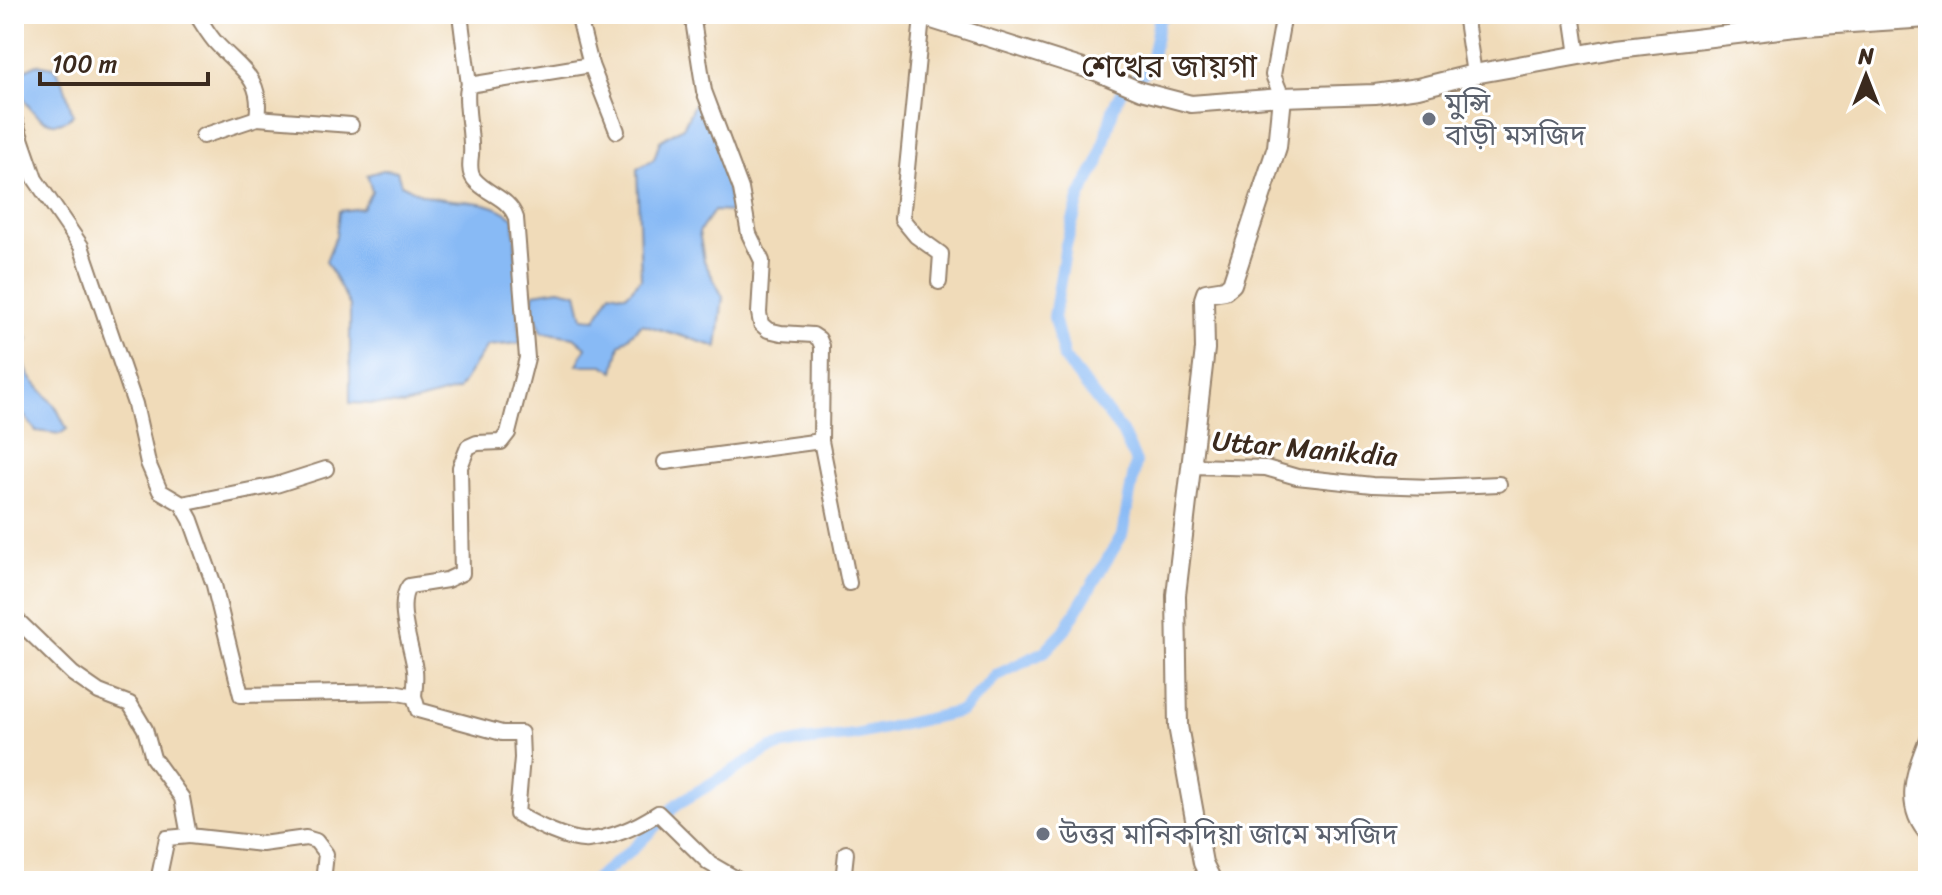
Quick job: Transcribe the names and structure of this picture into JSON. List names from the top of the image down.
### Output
{
  "streets": {
    "main road": ["Uttar Manikdia"]
  },
  "districts": ["শেখের জায়গা"],
  "places": ["মুন্সি বাড়ী মসজিদ", "উত্তর মানিকদিয়া জামে মসজিদ"],
  "scale_bar": "100 m",
  "north": "top"
}
